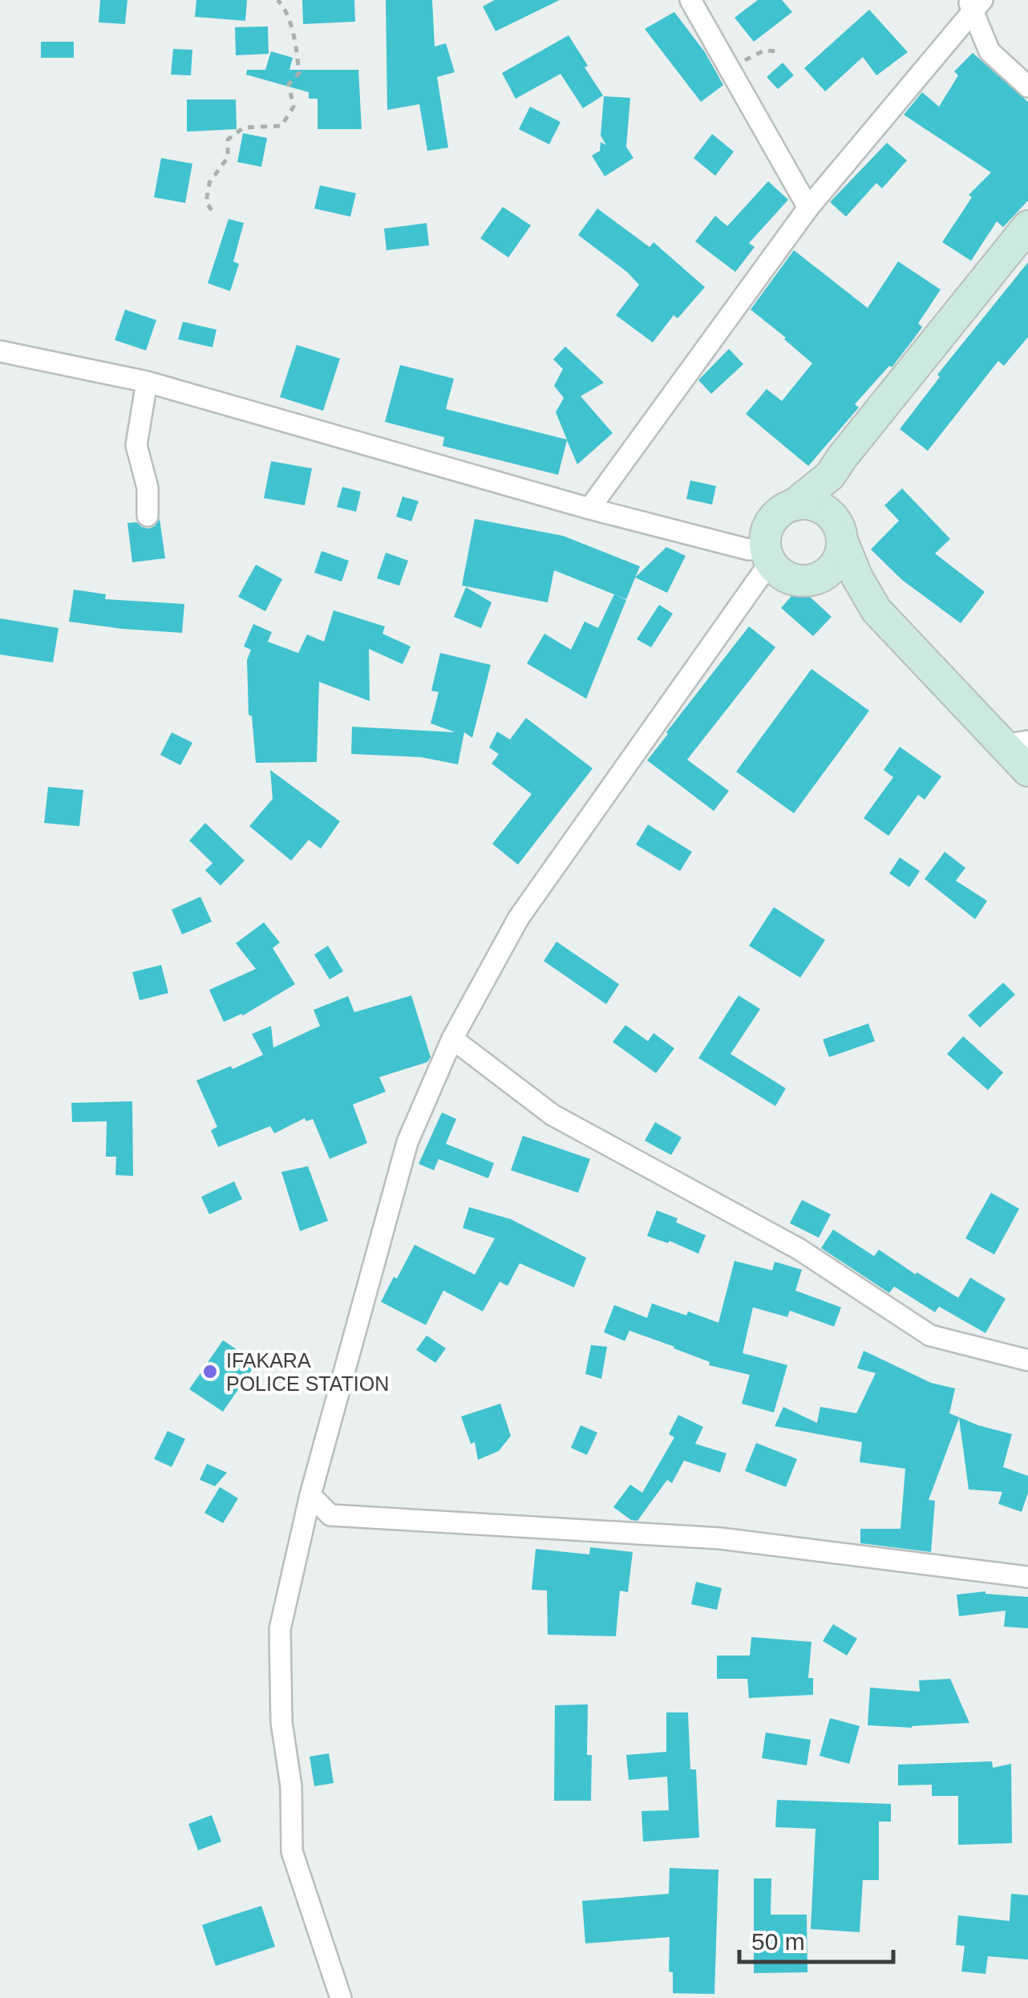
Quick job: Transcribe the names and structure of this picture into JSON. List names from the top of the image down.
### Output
{
  "places": ["IFAKARA POLICE STATION"],
  "scale_bar": "50 m"
}
